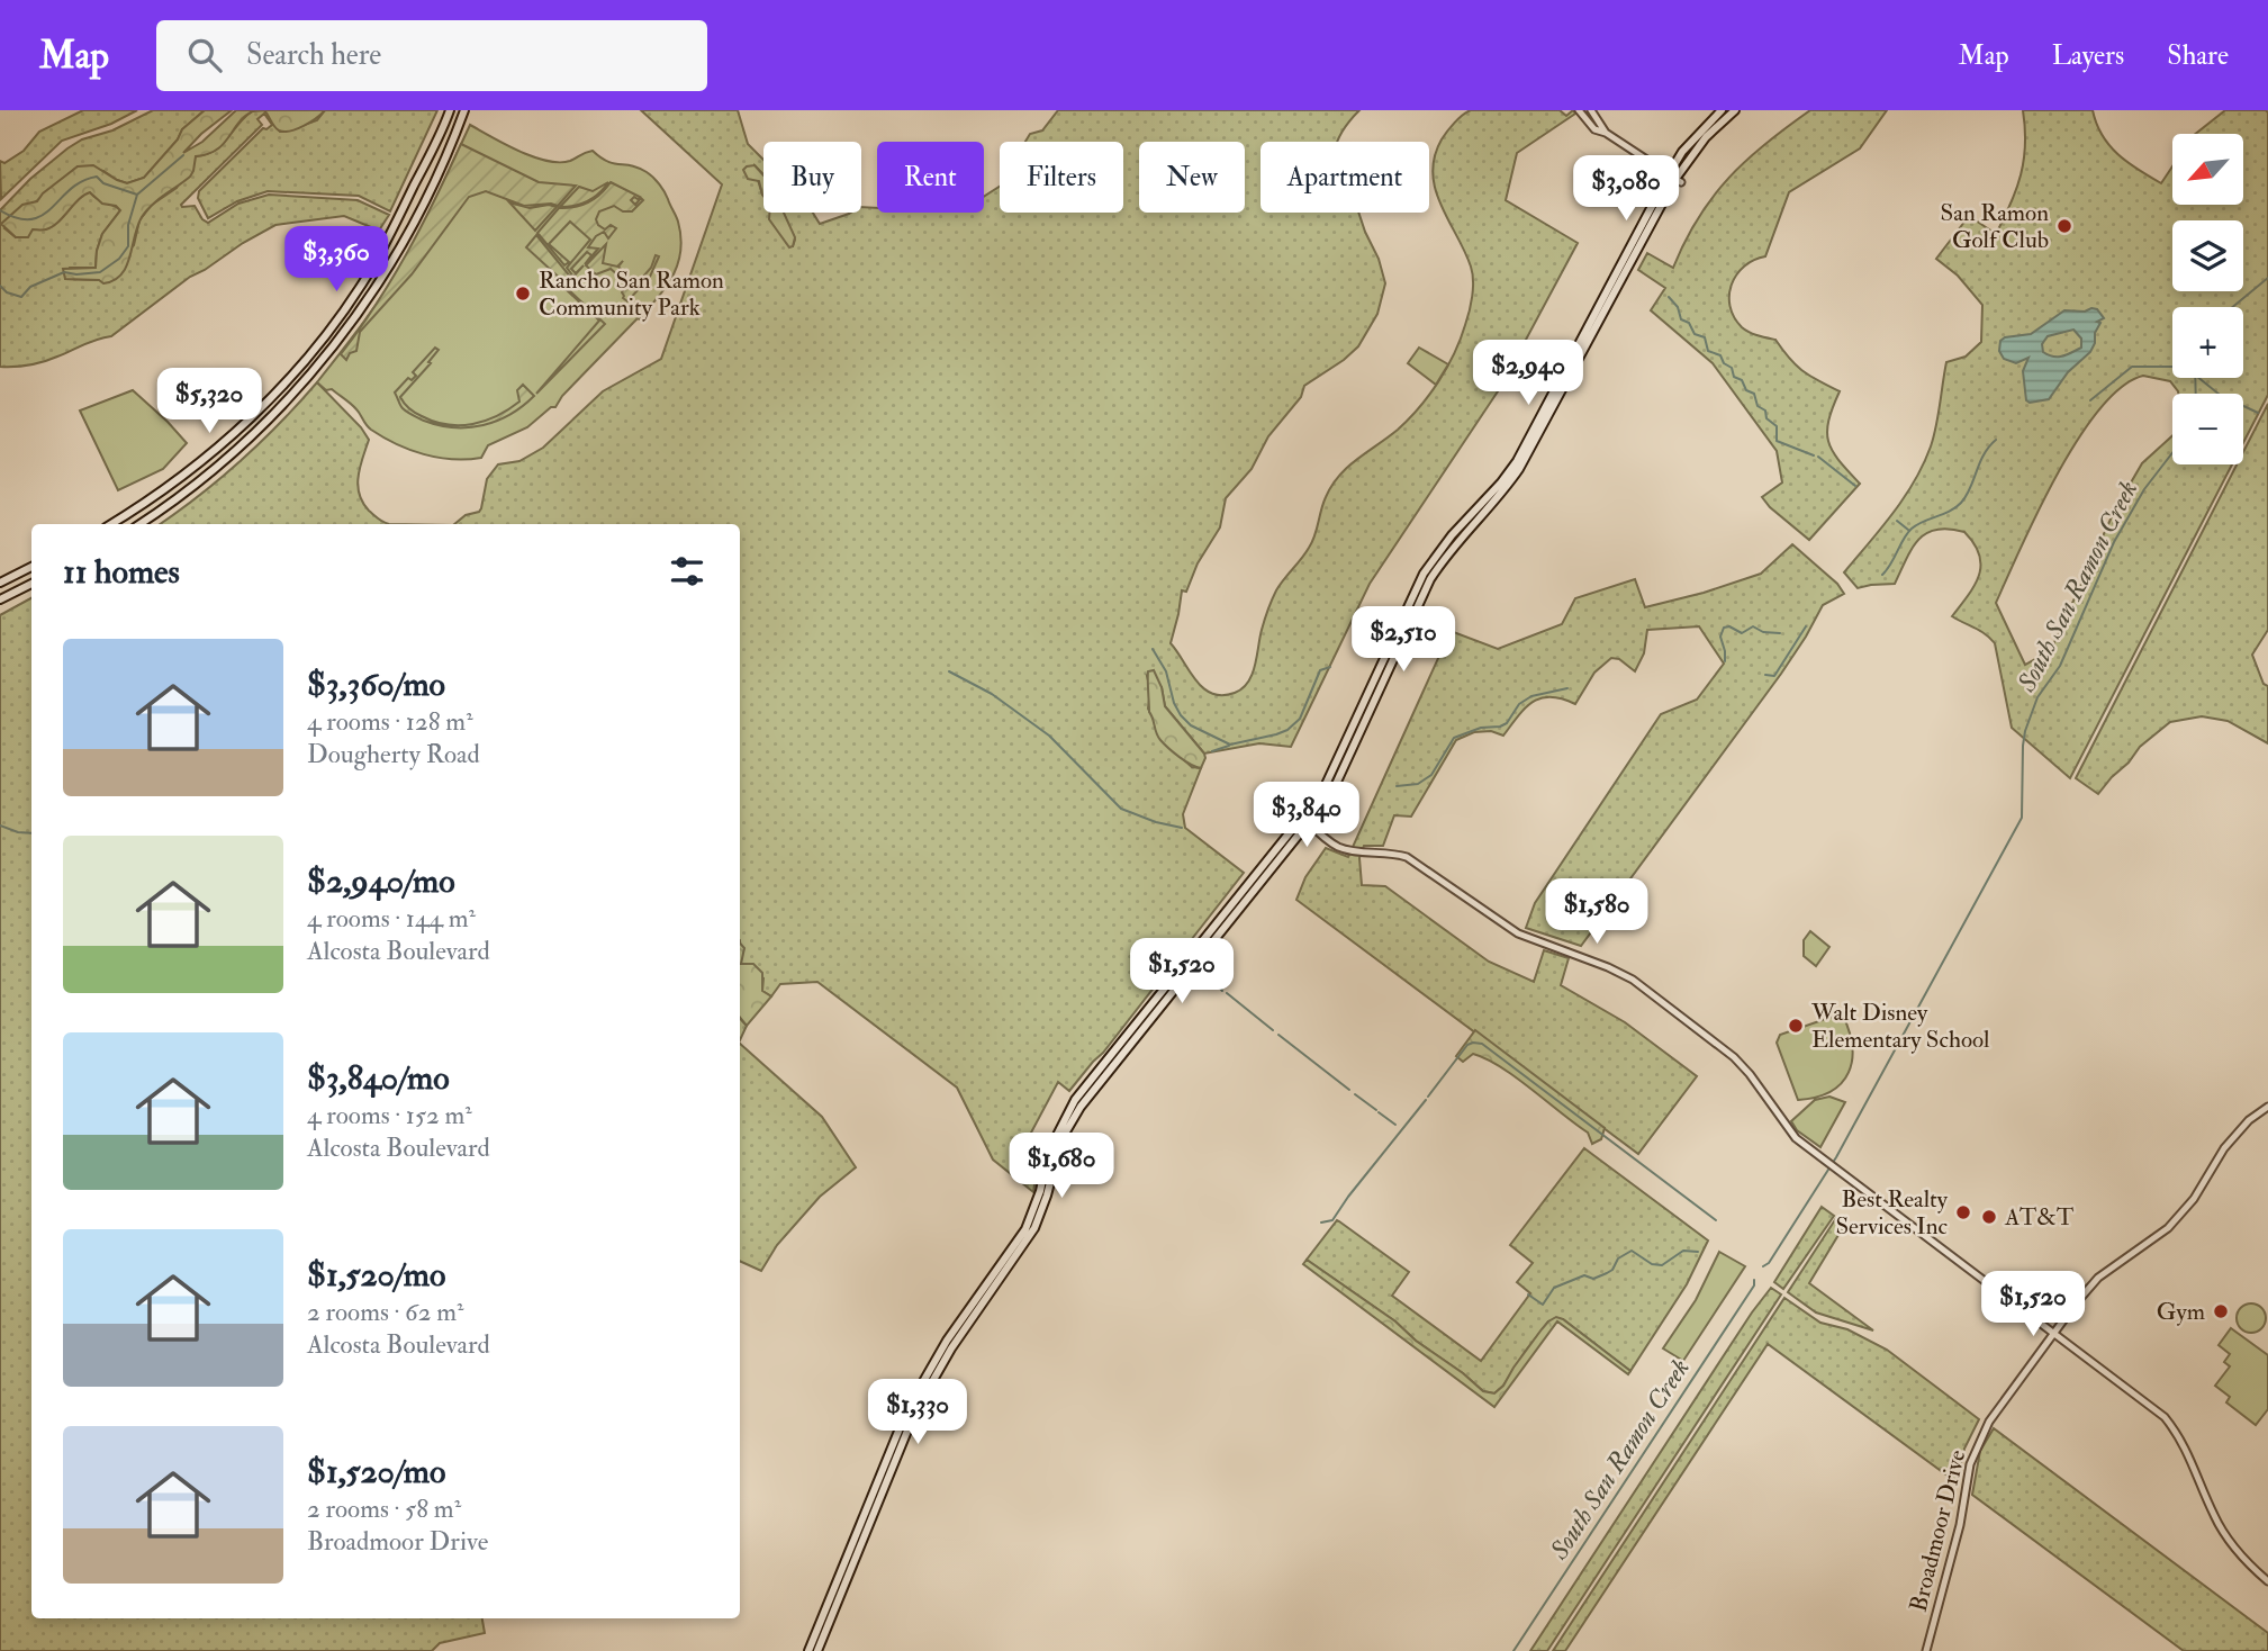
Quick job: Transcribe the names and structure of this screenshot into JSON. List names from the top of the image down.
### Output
{
  "streets": {
    "street": ["Broadmoor Drive"]
  },
  "water": ["South San Ramon Creek"],
  "places": [
    "San Ramon Golf Club",
    "Rancho San Ramon Community Park",
    "Walt Disney Elementary School",
    "Best Realty Services Inc",
    "AT&T",
    "Gym"
  ],
  "north": "bottom left",
  "page": {
    "header": "Map",
    "search": "Search here",
    "nav": ["Map", "Layers", "Share"],
    "map_buttons": ["+", "−"],
    "chip": [
      "Buy",
      "Rent",
      "Filters",
      "New",
      "Apartment"
    ],
    "price": [
      "$3,080",
      "$3,360",
      "$2,940",
      "$5,320",
      "$2,510",
      "$3,840",
      "$1,580",
      "$1,520",
      "$1,680",
      "$1,520",
      "$1,330"
    ],
    "heading": "11 homes",
    "list": [
      {
        "name": "$3,360/mo",
        "note": "4 rooms · 128 m² · Dougherty Road"
      },
      {
        "name": "$2,940/mo",
        "note": "4 rooms · 144 m² · Alcosta Boulevard"
      },
      {
        "name": "$3,840/mo",
        "note": "4 rooms · 152 m² · Alcosta Boulevard"
      },
      {
        "name": "$1,520/mo",
        "note": "2 rooms · 62 m² · Alcosta Boulevard"
      },
      {
        "name": "$1,520/mo",
        "note": "2 rooms · 58 m² · Broadmoor Drive"
      }
    ]
  }
}
